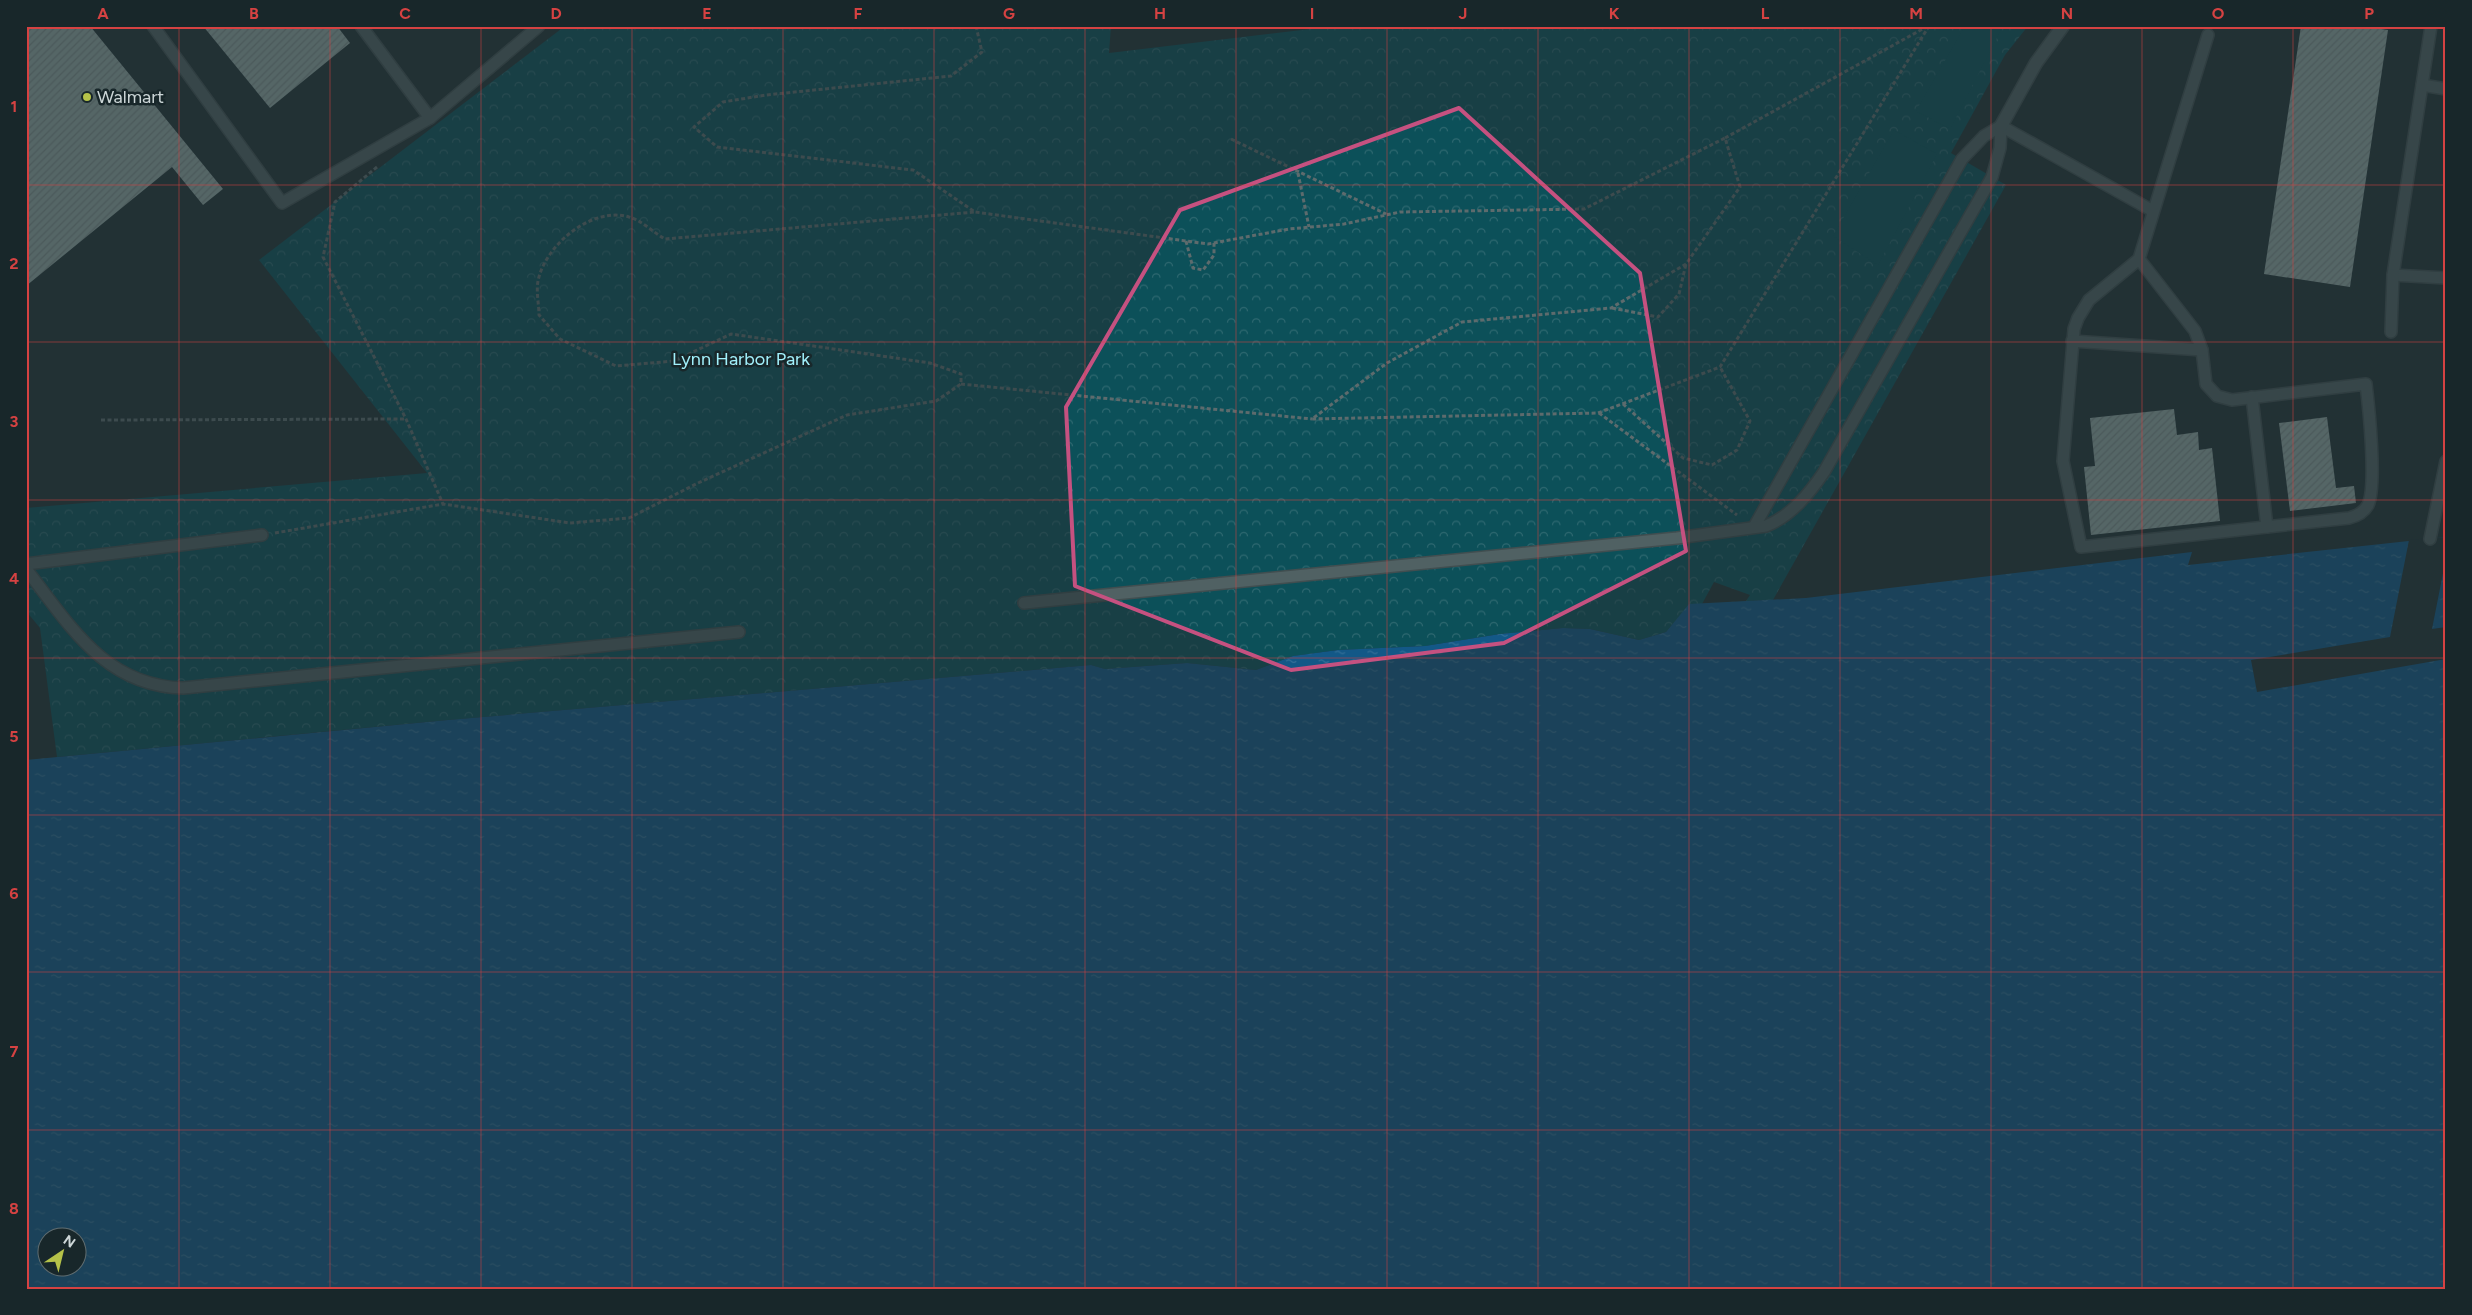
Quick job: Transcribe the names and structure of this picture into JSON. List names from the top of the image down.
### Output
{
  "parks": ["Lynn Harbor Park"],
  "places": ["Walmart"],
  "north": "top right",
  "grid": {
    "columns": [
      "A",
      "B",
      "C",
      "D",
      "E",
      "F",
      "G",
      "H",
      "I",
      "J",
      "K",
      "L",
      "M",
      "N",
      "O",
      "P"
    ],
    "rows": [
      "1",
      "2",
      "3",
      "4",
      "5",
      "6",
      "7",
      "8"
    ]
  }
}
